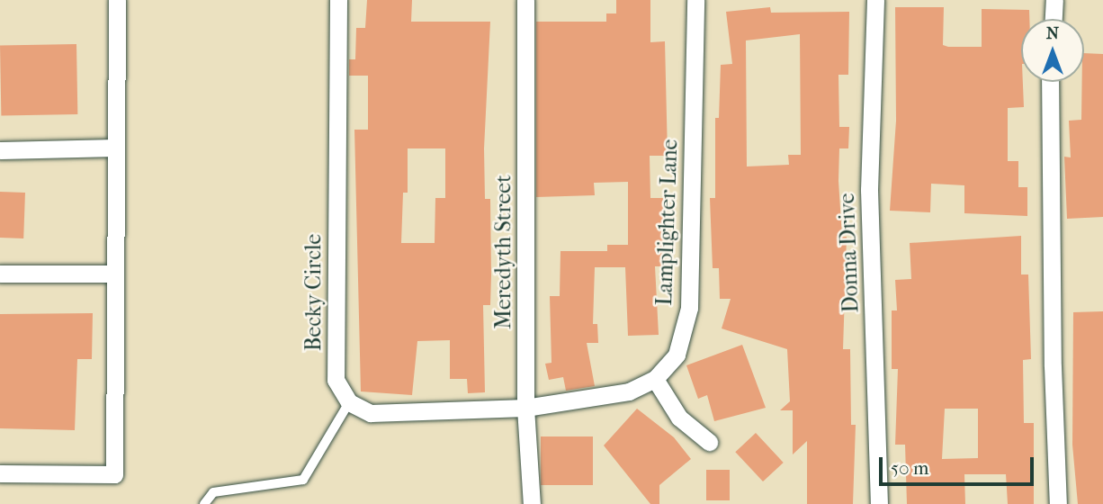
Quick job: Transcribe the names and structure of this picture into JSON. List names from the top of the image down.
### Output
{
  "streets": {
    "street": [
      "Lamplighter Lane",
      "Meredyth Street",
      "Donna Drive",
      "Becky Circle"
    ]
  },
  "crossings": [
    ["Lamplighter Lane", "Meredyth Street"]
  ],
  "scale_bar": "50 m",
  "north": "top"
}
